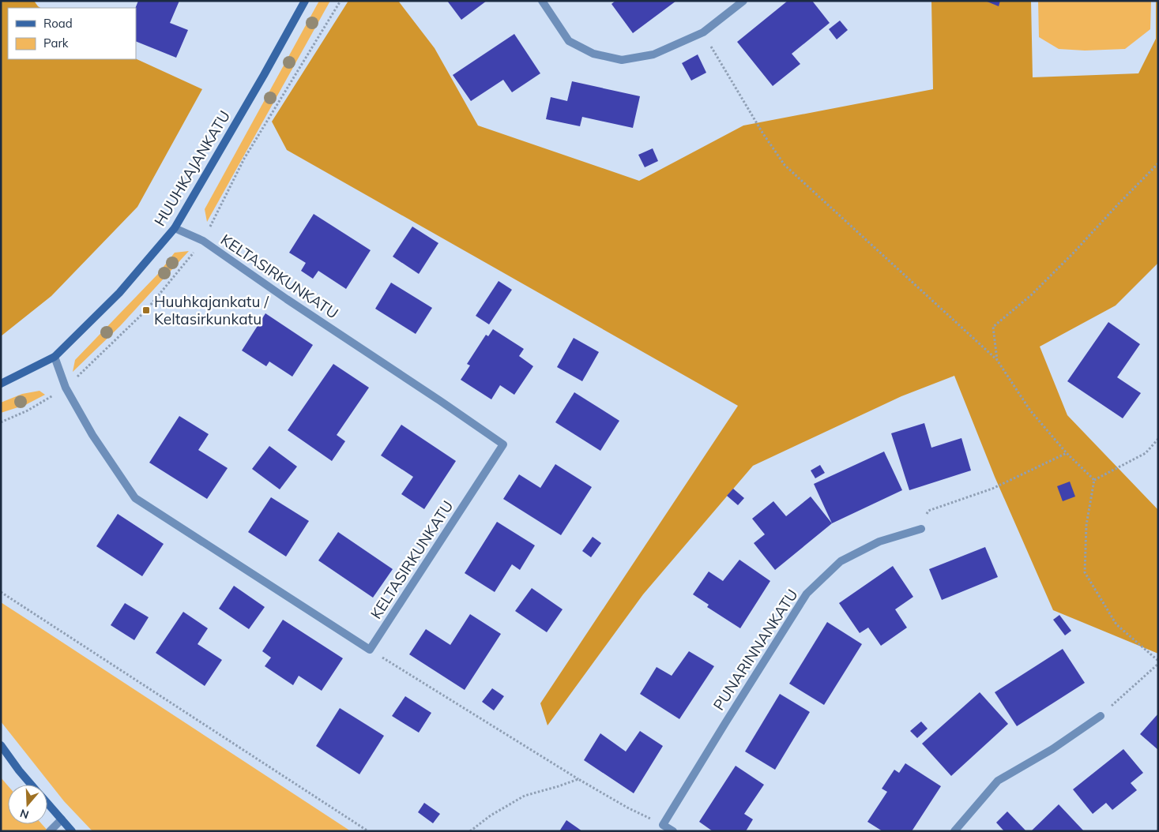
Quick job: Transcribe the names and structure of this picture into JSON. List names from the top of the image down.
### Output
{
  "streets": {
    "street": ["HUUHKAJANKATU", "KELTASIRKUNKATU", "PUNARINNANKATU"]
  },
  "crossings": [
    ["HUUHKAJANKATU", "KELTASIRKUNKATU"]
  ],
  "places": {
    "transit": ["Huuhkajankatu / Keltasirkunkatu"]
  },
  "legend": ["Road", "Park"],
  "north": "bottom"
}
